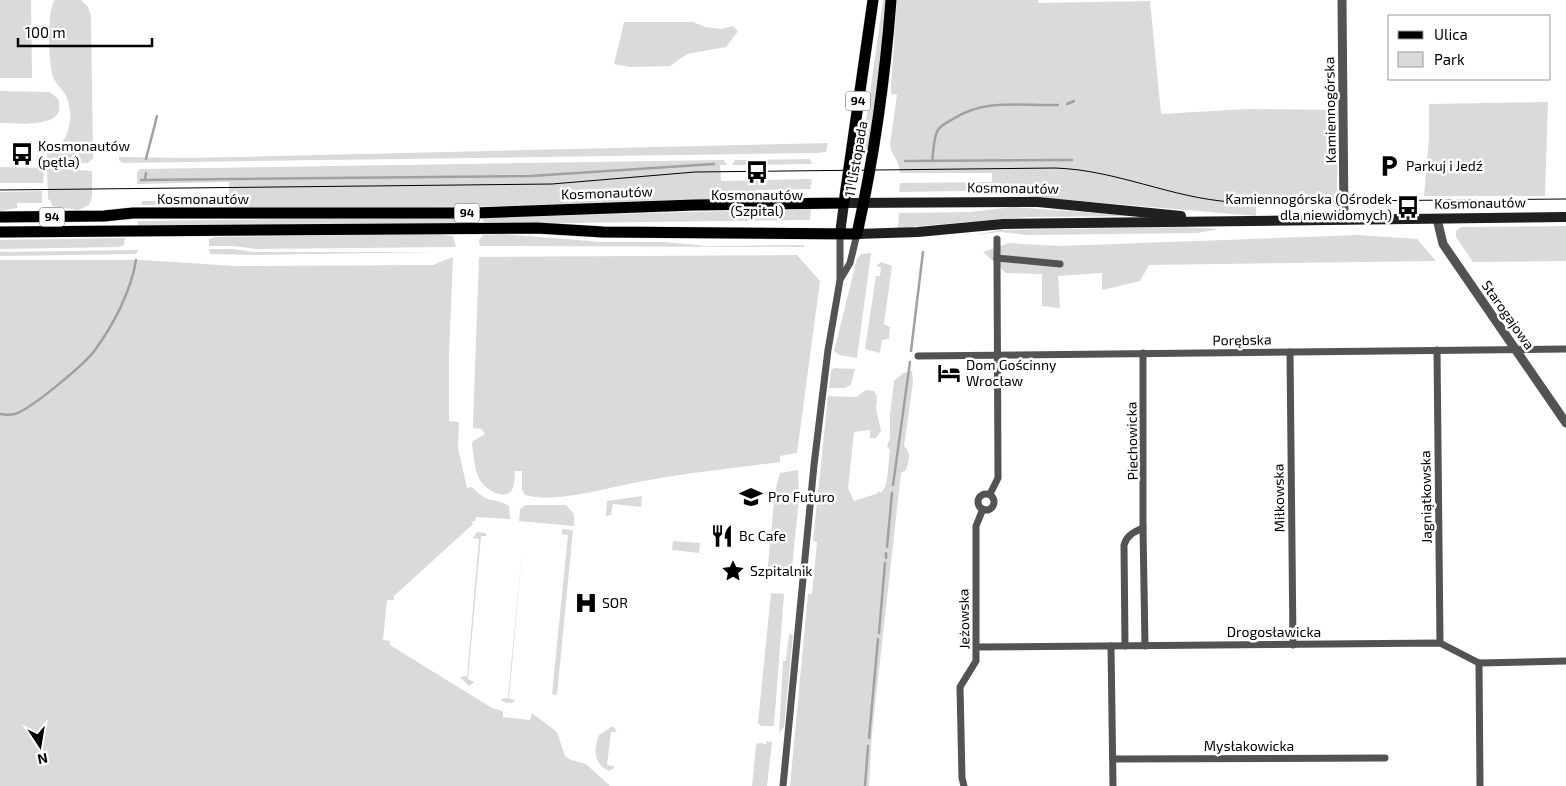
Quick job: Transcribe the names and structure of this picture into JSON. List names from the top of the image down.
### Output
{
  "streets": {
    "main road": ["94", "11 Listopada", "Kosmonautów"],
    "street": [
      "Kamiennogórska",
      "Starogajowa",
      "Porębska",
      "Piechowicka",
      "Jagniątkowska",
      "Miłkowska",
      "Jeżowska",
      "Drogosławicka",
      "Mysłakowicka"
    ]
  },
  "crossings": [
    ["Kamiennogórska", "Kosmonautów"],
    ["11 Listopada", "Kosmonautów"],
    ["Kosmonautów", "Starogajowa"],
    ["Starogajowa", "Porębska"],
    ["Porębska", "Piechowicka"],
    ["Porębska", "Jagniątkowska"],
    ["Porębska", "Miłkowska"],
    ["Porębska", "Jeżowska"],
    ["Piechowicka", "Drogosławicka"],
    ["Jagniątkowska", "Drogosławicka"],
    ["Miłkowska", "Drogosławicka"],
    ["Jeżowska", "Drogosławicka"]
  ],
  "places": {
    "bus stop": ["Kosmonautów (pętla)", "Kosmonautów (Szpital)", "Kamiennogórska (Ośrodek dla niewidomych)"],
    "parking": ["Parkuj i Jedź"],
    "hotel": ["Dom Gościnny Wrocław"],
    "school or university": ["Pro Futuro"],
    "restaurant": ["Bc Cafe"],
    "place": ["Szpitalnik"],
    "hospital": ["SOR"]
  },
  "legend": ["Ulica", "Park"],
  "scale_bar": "100 m",
  "north": "bottom"
}
